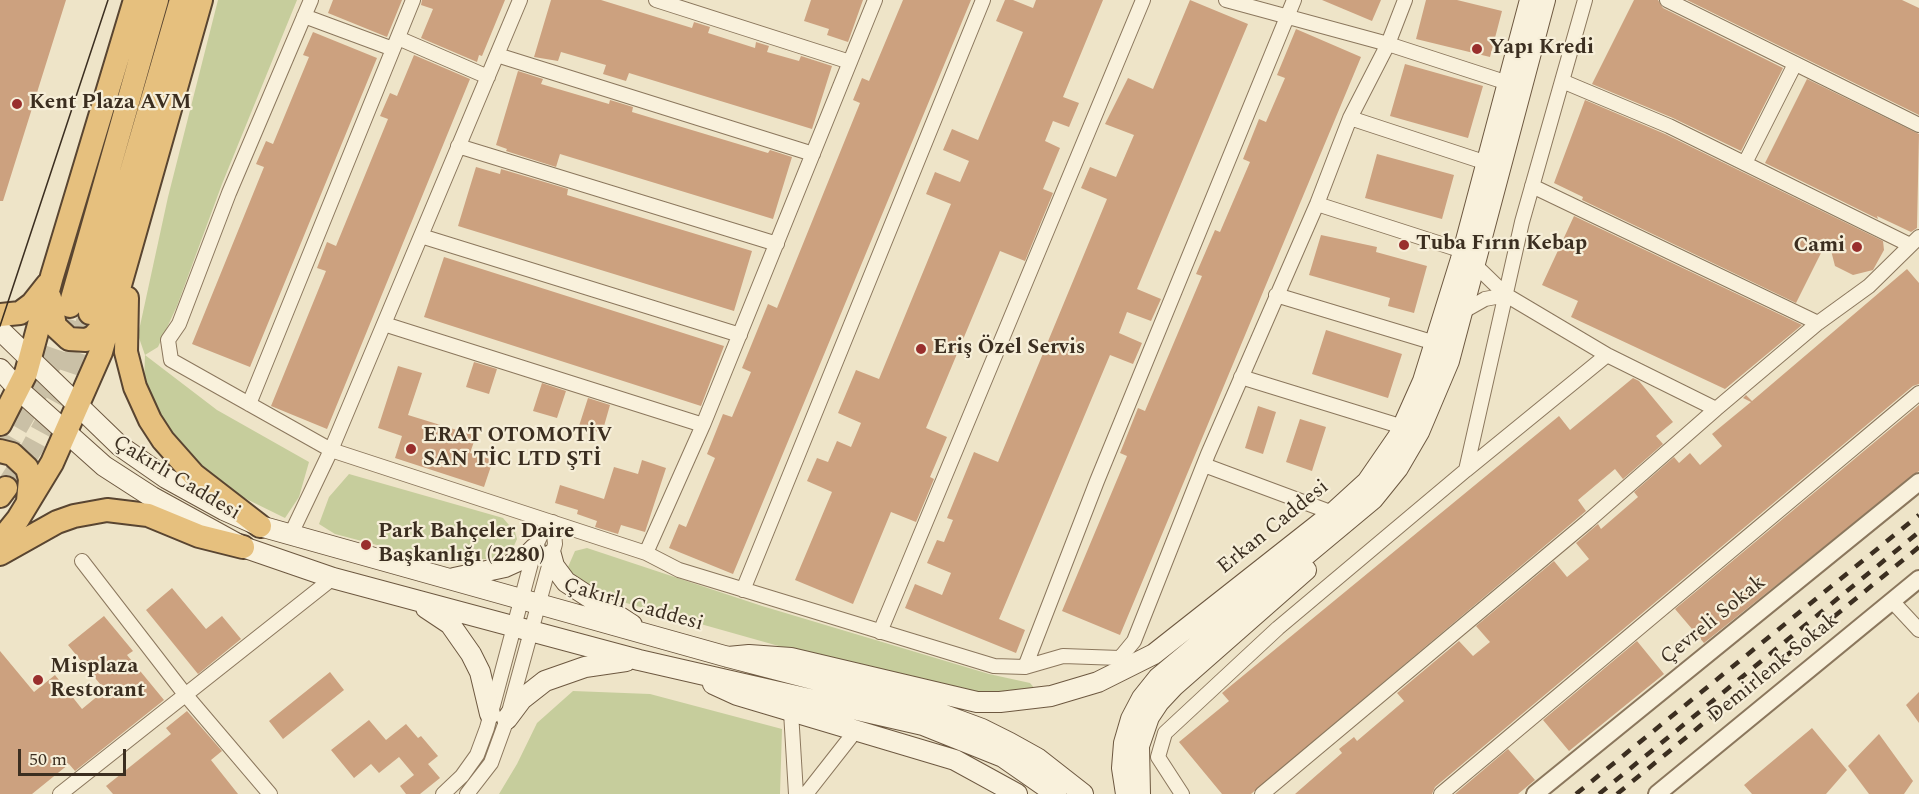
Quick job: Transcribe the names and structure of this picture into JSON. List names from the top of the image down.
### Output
{
  "streets": {
    "main road": ["Çakırlı Caddesi", "Erkan Caddesi"],
    "street": ["Çevreli Sokak", "Demirlenk Sokak"]
  },
  "crossings": [
    ["Çakırlı Caddesi", "Erkan Caddesi"]
  ],
  "places": [
    "Yapı Kredi",
    "Kent Plaza AVM",
    "Tuba Fırın Kebap",
    "Cami",
    "Eriş Özel Servis",
    "ERAT OTOMOTİV SAN TİC LTD ŞTİ",
    "Park Bahçeler Dai̇re Başkanlığı (2280)",
    "Misplaza Restorant"
  ],
  "scale_bar": "50 m"
}
